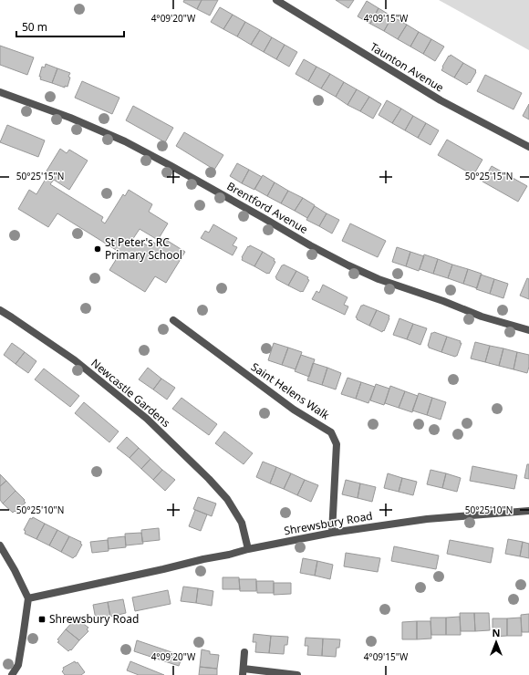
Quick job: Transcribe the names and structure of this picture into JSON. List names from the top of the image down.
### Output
{
  "streets": {
    "street": [
      "Taunton Avenue",
      "Brentford Avenue",
      "Saint Helens Walk",
      "Newcastle Gardens",
      "Shrewsbury Road"
    ]
  },
  "crossings": [
    ["Saint Helens Walk", "Shrewsbury Road"],
    ["Newcastle Gardens", "Shrewsbury Road"]
  ],
  "places": {
    "other": ["St Peter's RC Primary School"],
    "transit": ["Shrewsbury Road"]
  },
  "scale_bar": "50 m",
  "north": "top",
  "coordinates": [
    "4°09'20\"W",
    "4°09'15\"W",
    "50°25'15\"N",
    "50°25'10\"N"
  ]
}
